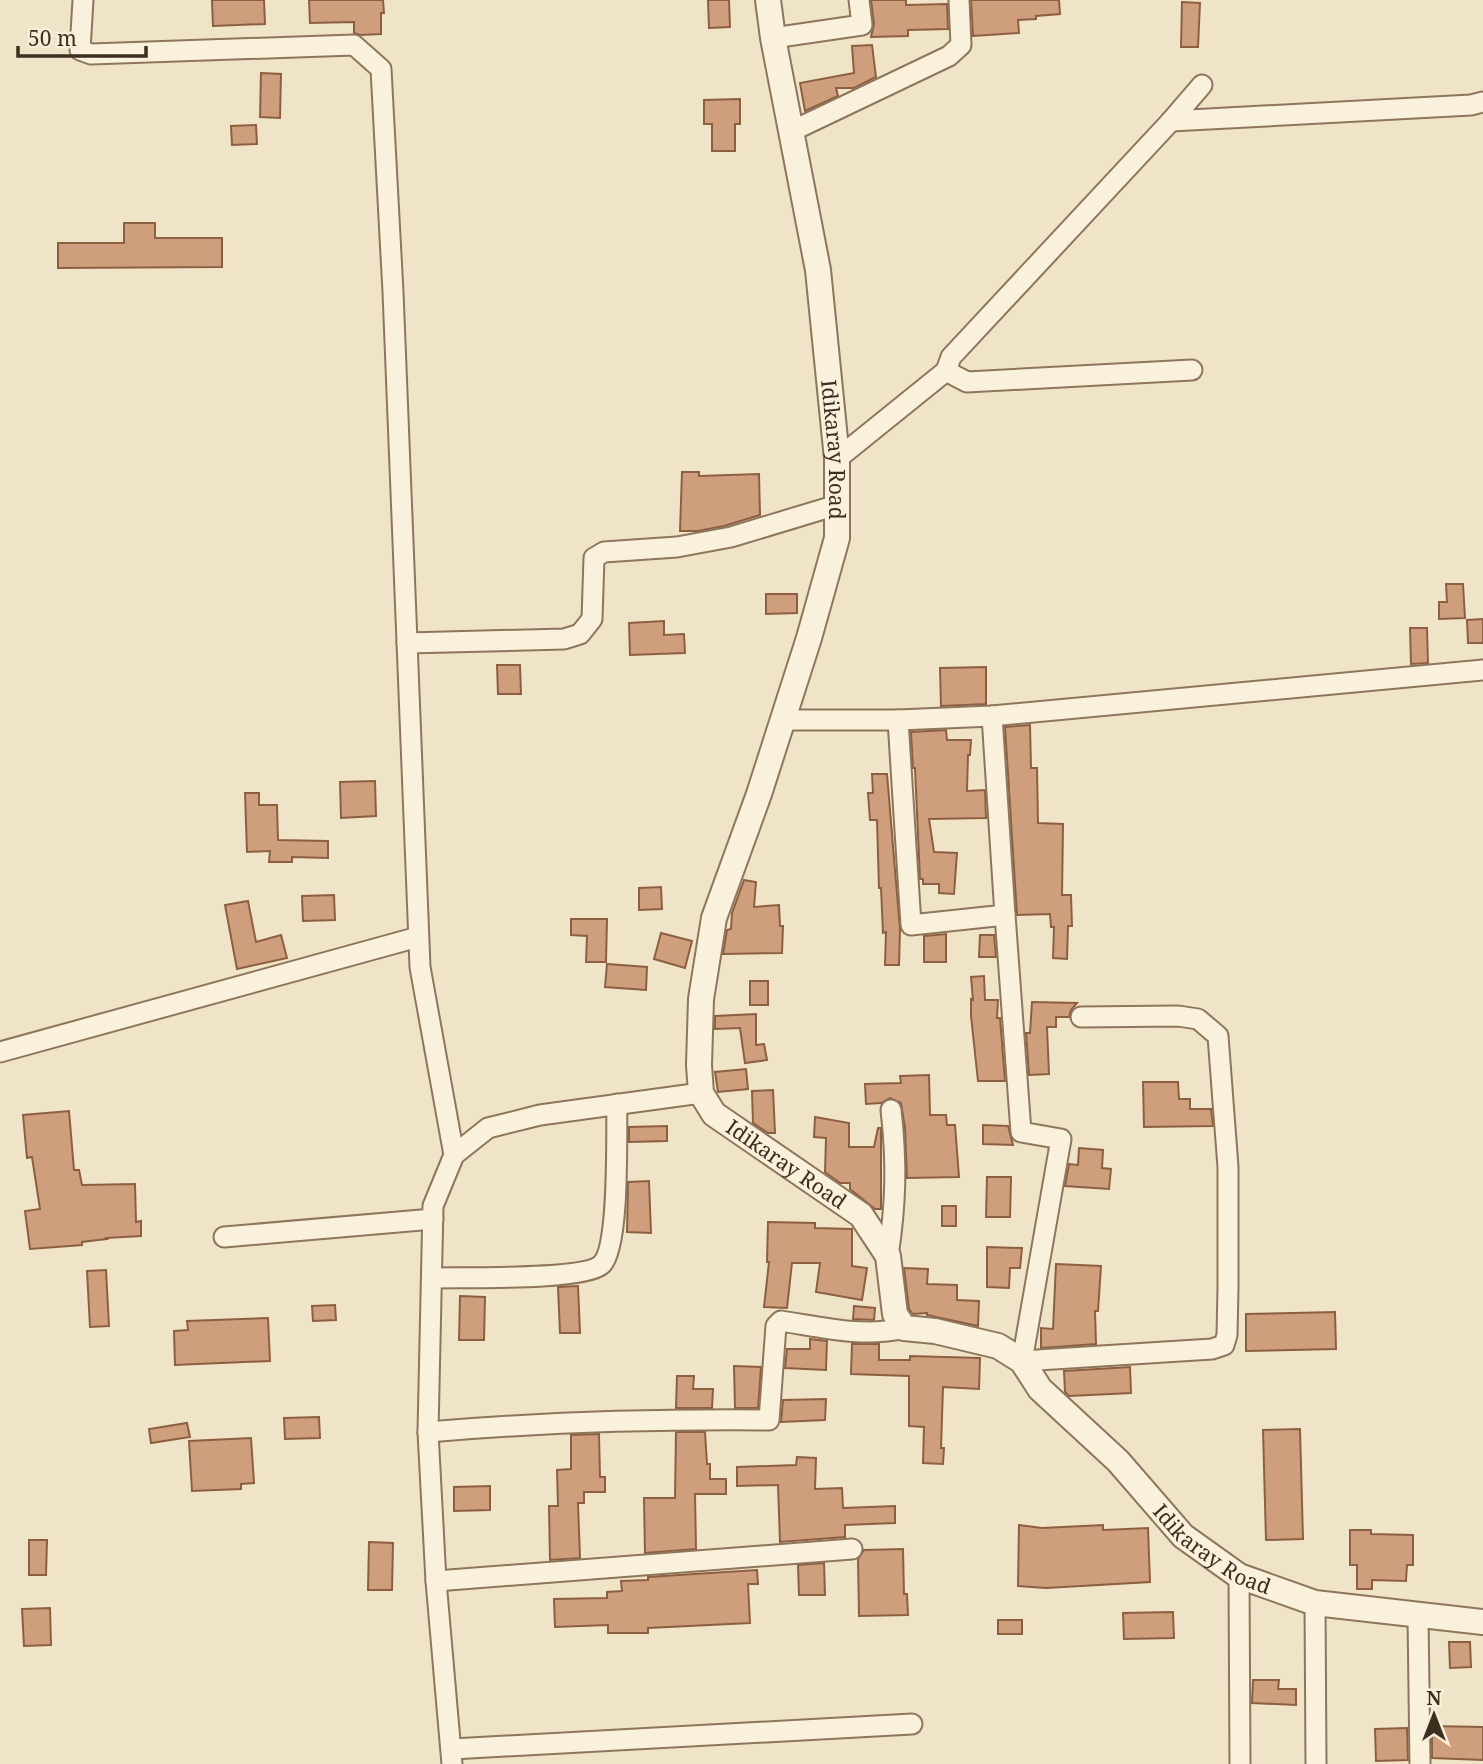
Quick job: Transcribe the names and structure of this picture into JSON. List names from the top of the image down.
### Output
{
  "streets": {
    "street": ["Idikaray Road"]
  },
  "scale_bar": "50 m",
  "north": "top"
}
